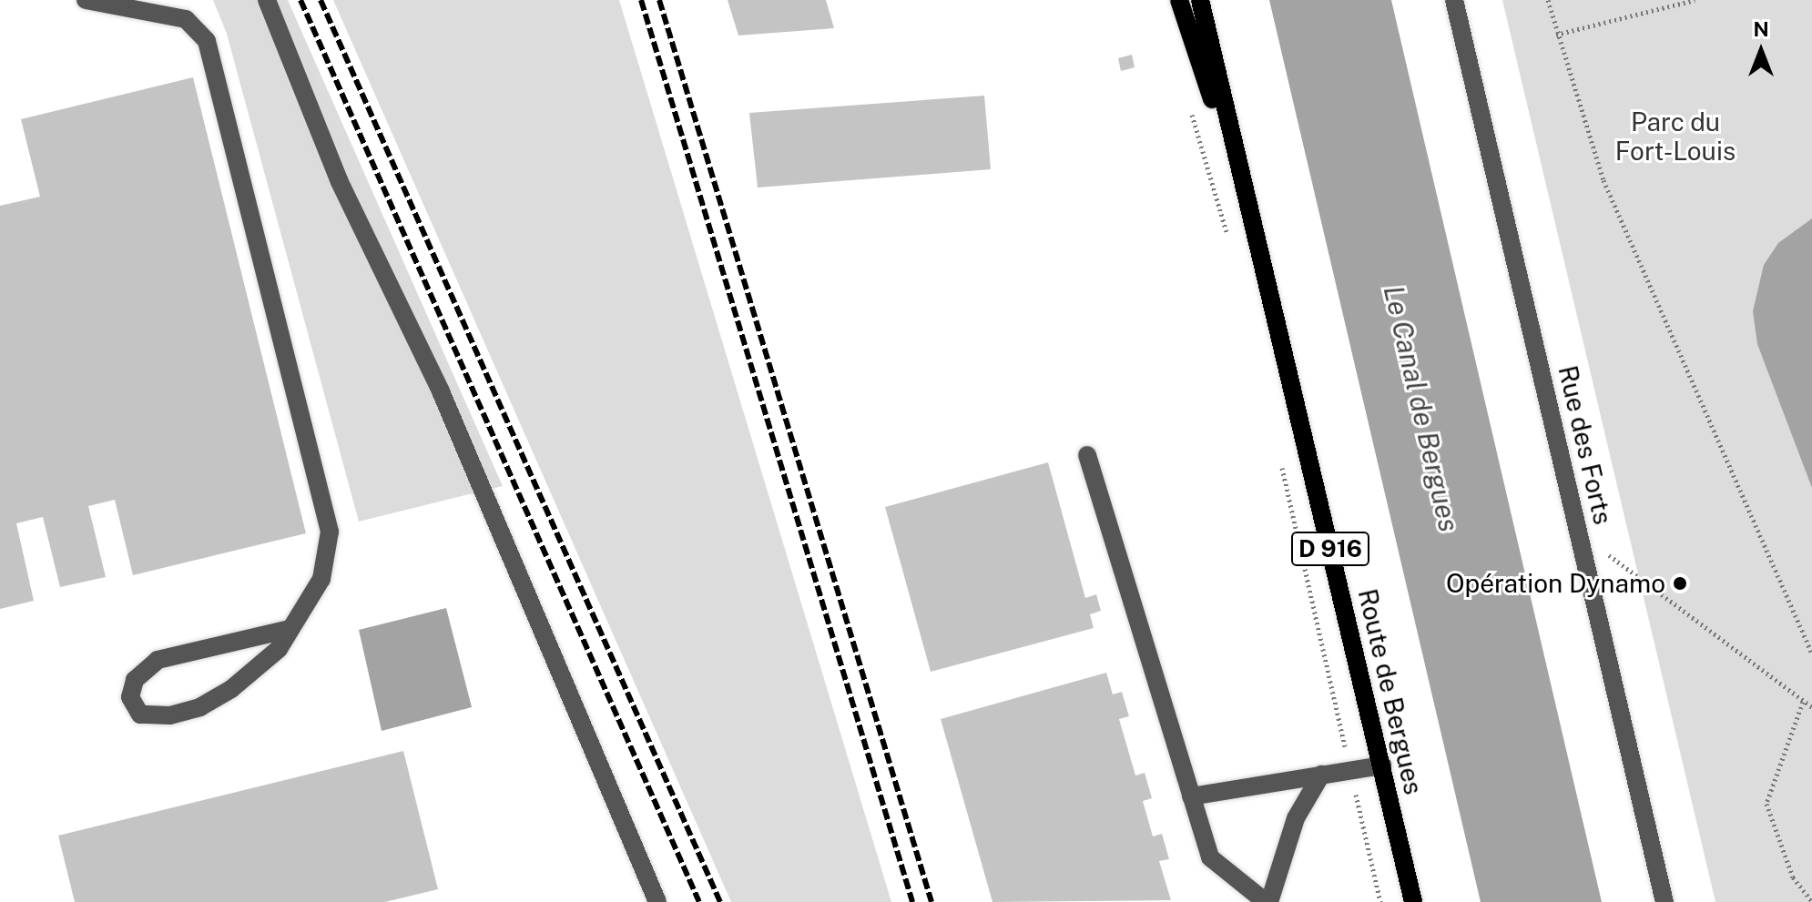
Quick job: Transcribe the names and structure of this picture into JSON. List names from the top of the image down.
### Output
{
  "streets": {
    "main road": ["D 916", "Route de Bergues"],
    "street": ["Rue des Forts"]
  },
  "water": ["Le Canal de Bergues"],
  "parks": ["Parc du Fort-Louis"],
  "places": ["Opération Dynamo"],
  "north": "top"
}
